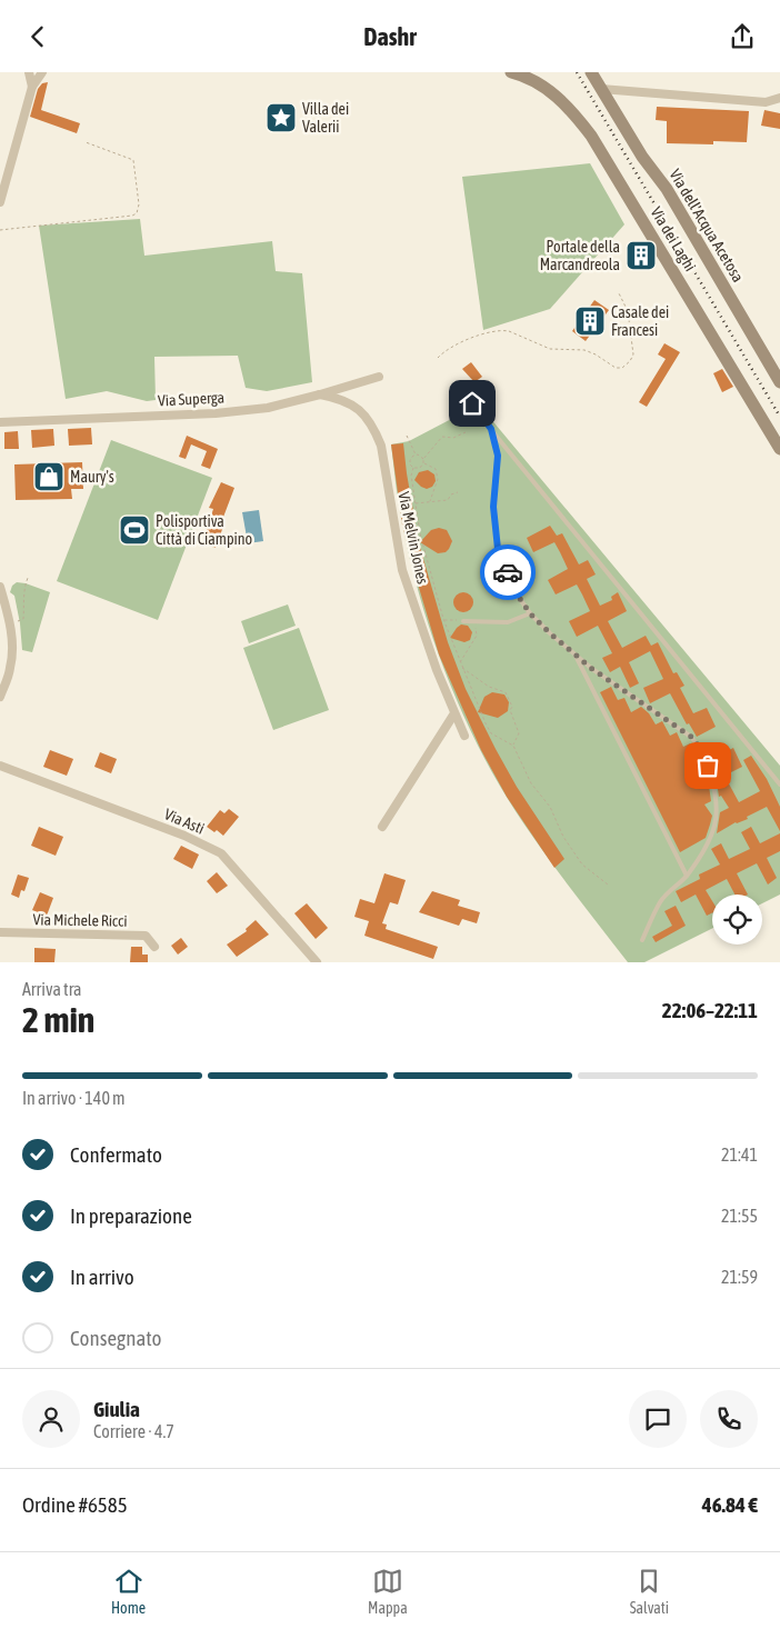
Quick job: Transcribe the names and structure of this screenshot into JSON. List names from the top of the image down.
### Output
{
  "streets": {
    "main road": ["Via dell'Acqua Acetosa", "Via dei Laghi"],
    "street": [
      "Via Superga",
      "Via Melvin Jones",
      "Via Asti",
      "Via Michele Ricci"
    ]
  },
  "crossings": [
    ["Via Superga", "Via Melvin Jones"]
  ],
  "places": {
    "place": ["Villa dei Valerii"],
    "building": ["Portale della Marcandreola", "Casale dei Francesi"],
    "shop": ["Maury's"],
    "sports": ["Polisportiva Città di Ciampino"]
  },
  "page": {
    "header": "Dashr",
    "heading": ["2 min", "Arriva tra", "22:06–22:11"],
    "panel": [
      "Giulia",
      "Corriere · 4.7",
      "Ordine #6585",
      "46.84 €"
    ],
    "bar": "In arrivo · 140 m",
    "list": [
      ["Confermato", "21:41"],
      ["In preparazione", "21:55"],
      ["In arrivo", "21:59"],
      "Consegnato"
    ],
    "tabs": ["Home", "Mappa", "Salvati"]
  }
}
